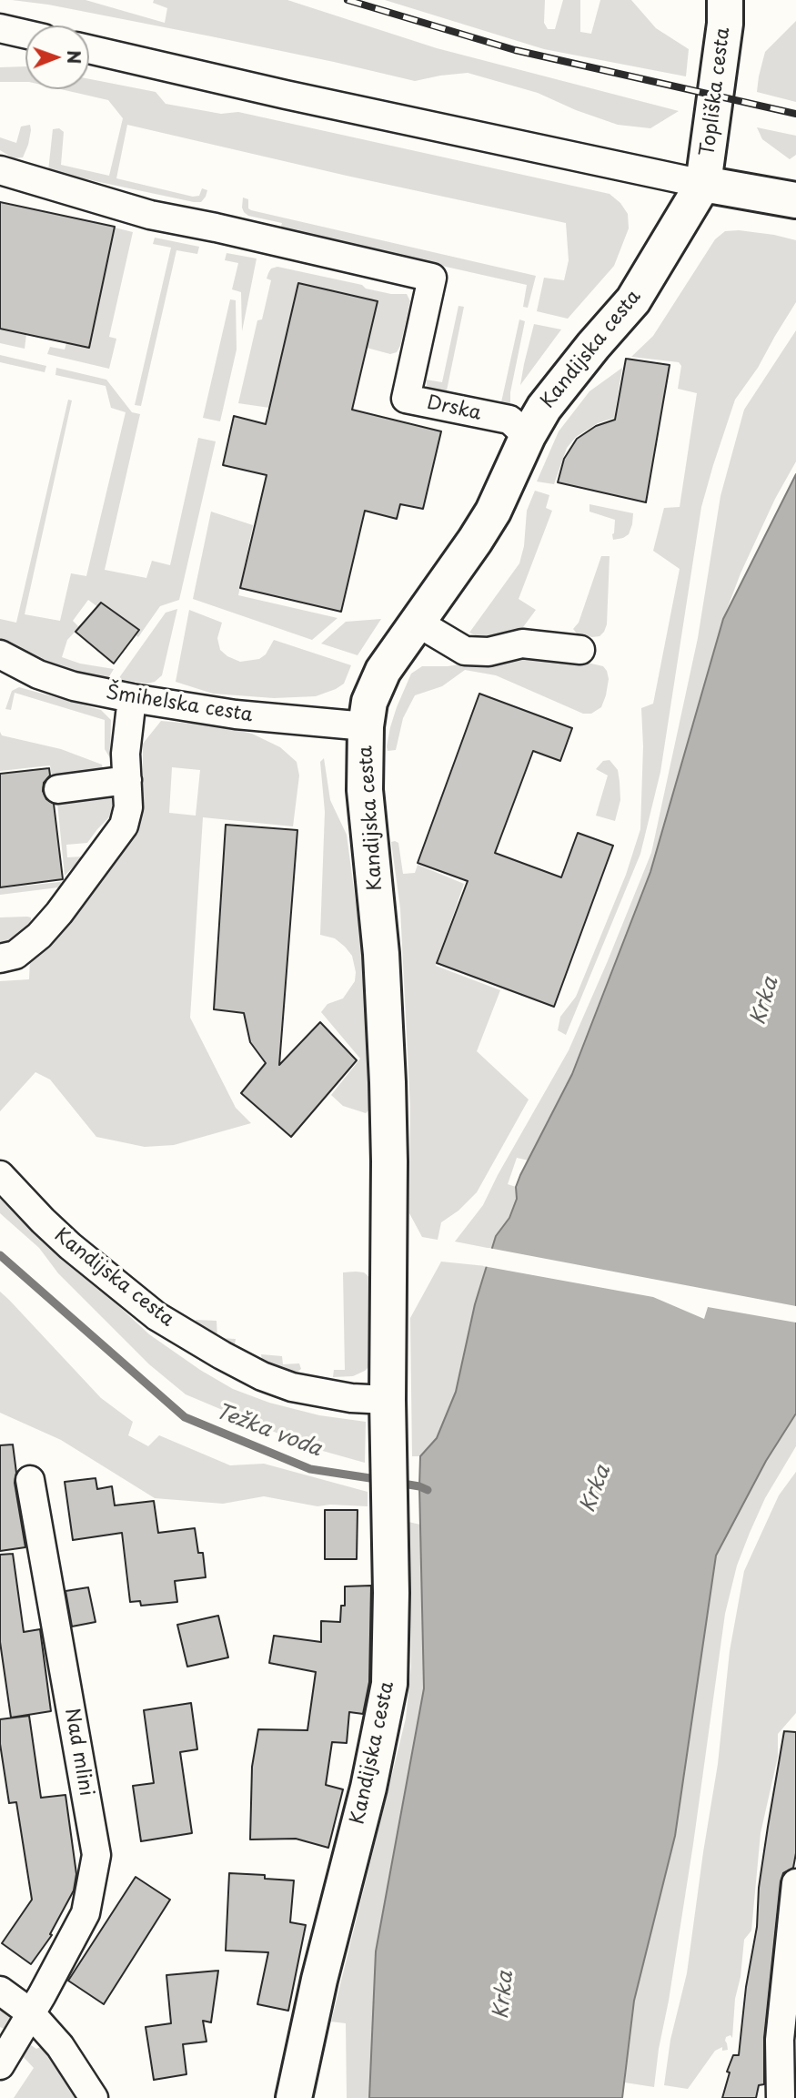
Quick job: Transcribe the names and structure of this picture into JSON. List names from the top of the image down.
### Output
{
  "streets": {
    "main road": ["Topliška cesta", "Kandijska cesta"],
    "street": ["Drska", "Šmihelska cesta", "Nad mlini"]
  },
  "crossings": [
    ["Topliška cesta", "Kandijska cesta"],
    ["Kandijska cesta", "Drska"],
    ["Kandijska cesta", "Šmihelska cesta"]
  ],
  "water": ["Krka", "Težka voda"],
  "north": "right"
}
